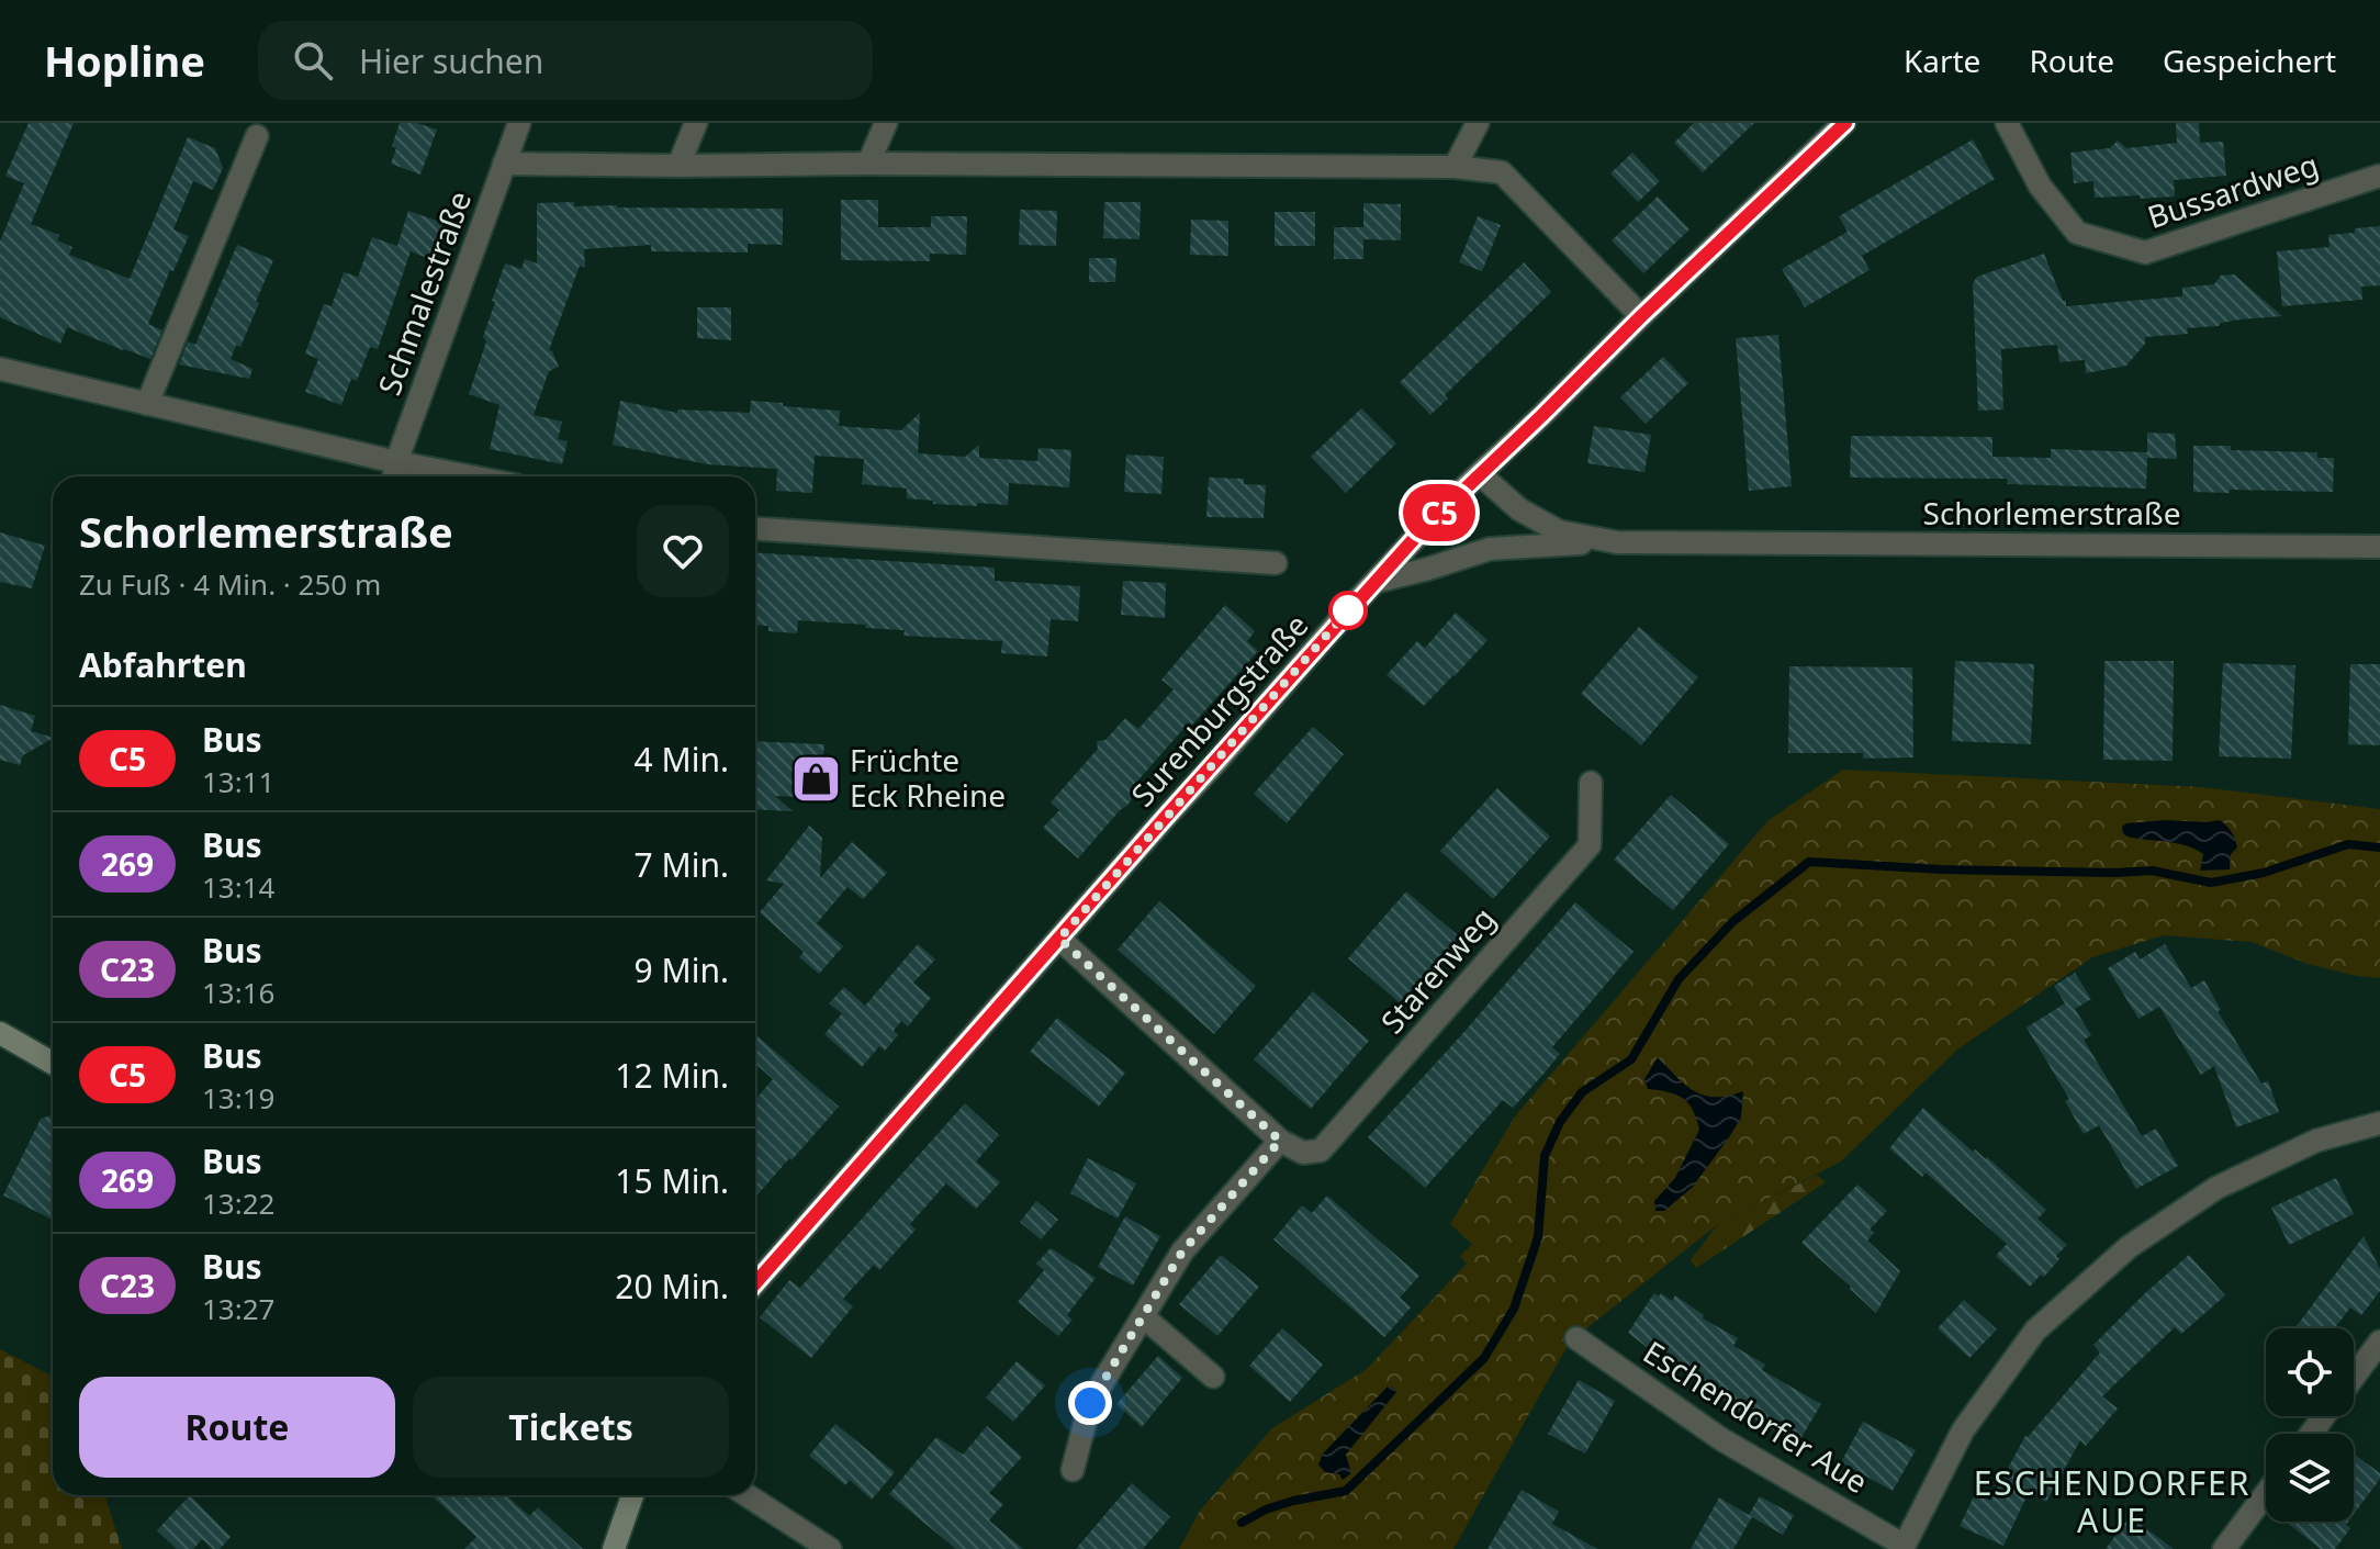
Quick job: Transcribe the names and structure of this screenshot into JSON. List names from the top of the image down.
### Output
{
  "streets": {
    "street": [
      "Bussardweg",
      "Schmalestraße",
      "Schorlemerstraße",
      "Surenburgstraße",
      "Starenweg",
      "Eschendorfer Aue"
    ]
  },
  "crossings": [
    ["Schorlemerstraße", "Surenburgstraße"],
    ["Surenburgstraße", "Starenweg"]
  ],
  "districts": ["ESCHENDORFER AUE"],
  "places": {
    "shop": ["Früchte Eck Rheine"]
  },
  "lines": ["bus line C5"],
  "page": {
    "header": "Hopline",
    "search": "Hier suchen",
    "nav": ["Karte", "Route", "Gespeichert"],
    "on_map": "C5",
    "heading": [
      ["Schorlemerstraße", "Zu Fuß · 4 Min. · 250 m"],
      "Abfahrten"
    ],
    "list": [
      {
        "mark": "C5",
        "name": "Bus",
        "note": "13:11",
        "value": "4 Min."
      },
      {
        "mark": "269",
        "name": "Bus",
        "note": "13:14",
        "value": "7 Min."
      },
      {
        "mark": "C23",
        "name": "Bus",
        "note": "13:16",
        "value": "9 Min."
      },
      {
        "mark": "C5",
        "name": "Bus",
        "note": "13:19",
        "value": "12 Min."
      },
      {
        "mark": "269",
        "name": "Bus",
        "note": "13:22",
        "value": "15 Min."
      },
      {
        "mark": "C23",
        "name": "Bus",
        "note": "13:27",
        "value": "20 Min."
      }
    ],
    "buttons": ["Route", "Tickets"]
  }
}
